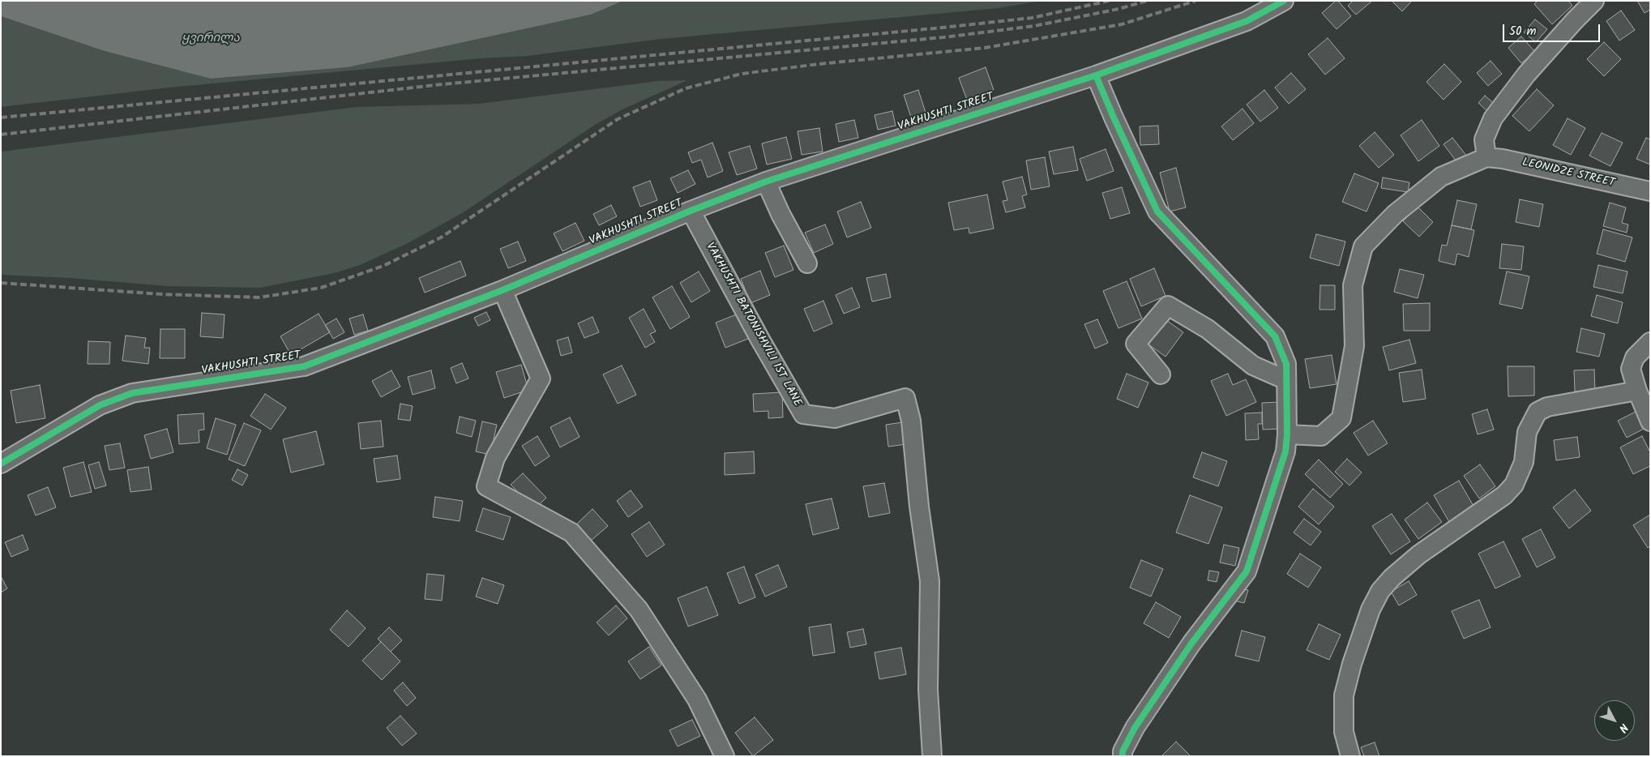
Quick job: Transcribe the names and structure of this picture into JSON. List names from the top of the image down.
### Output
{
  "streets": {
    "street": ["VAKHUSHTI STREET", "LEONIDZE STREET", "VAKHUSHTI BATONISHVILI 1ST LANE"]
  },
  "crossings": [
    ["VAKHUSHTI STREET", "VAKHUSHTI BATONISHVILI 1ST LANE"]
  ],
  "water": ["ყვირილა"],
  "scale_bar": "50 m",
  "north": "bottom right"
}
